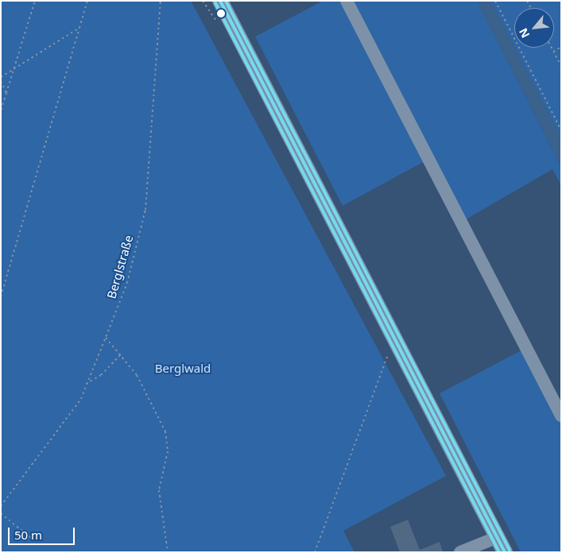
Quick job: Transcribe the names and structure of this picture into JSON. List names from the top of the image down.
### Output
{
  "streets": {
    "path": ["Berglstraße"]
  },
  "parks": ["Berglwald"],
  "scale_bar": "50 m",
  "north": "bottom left"
}
